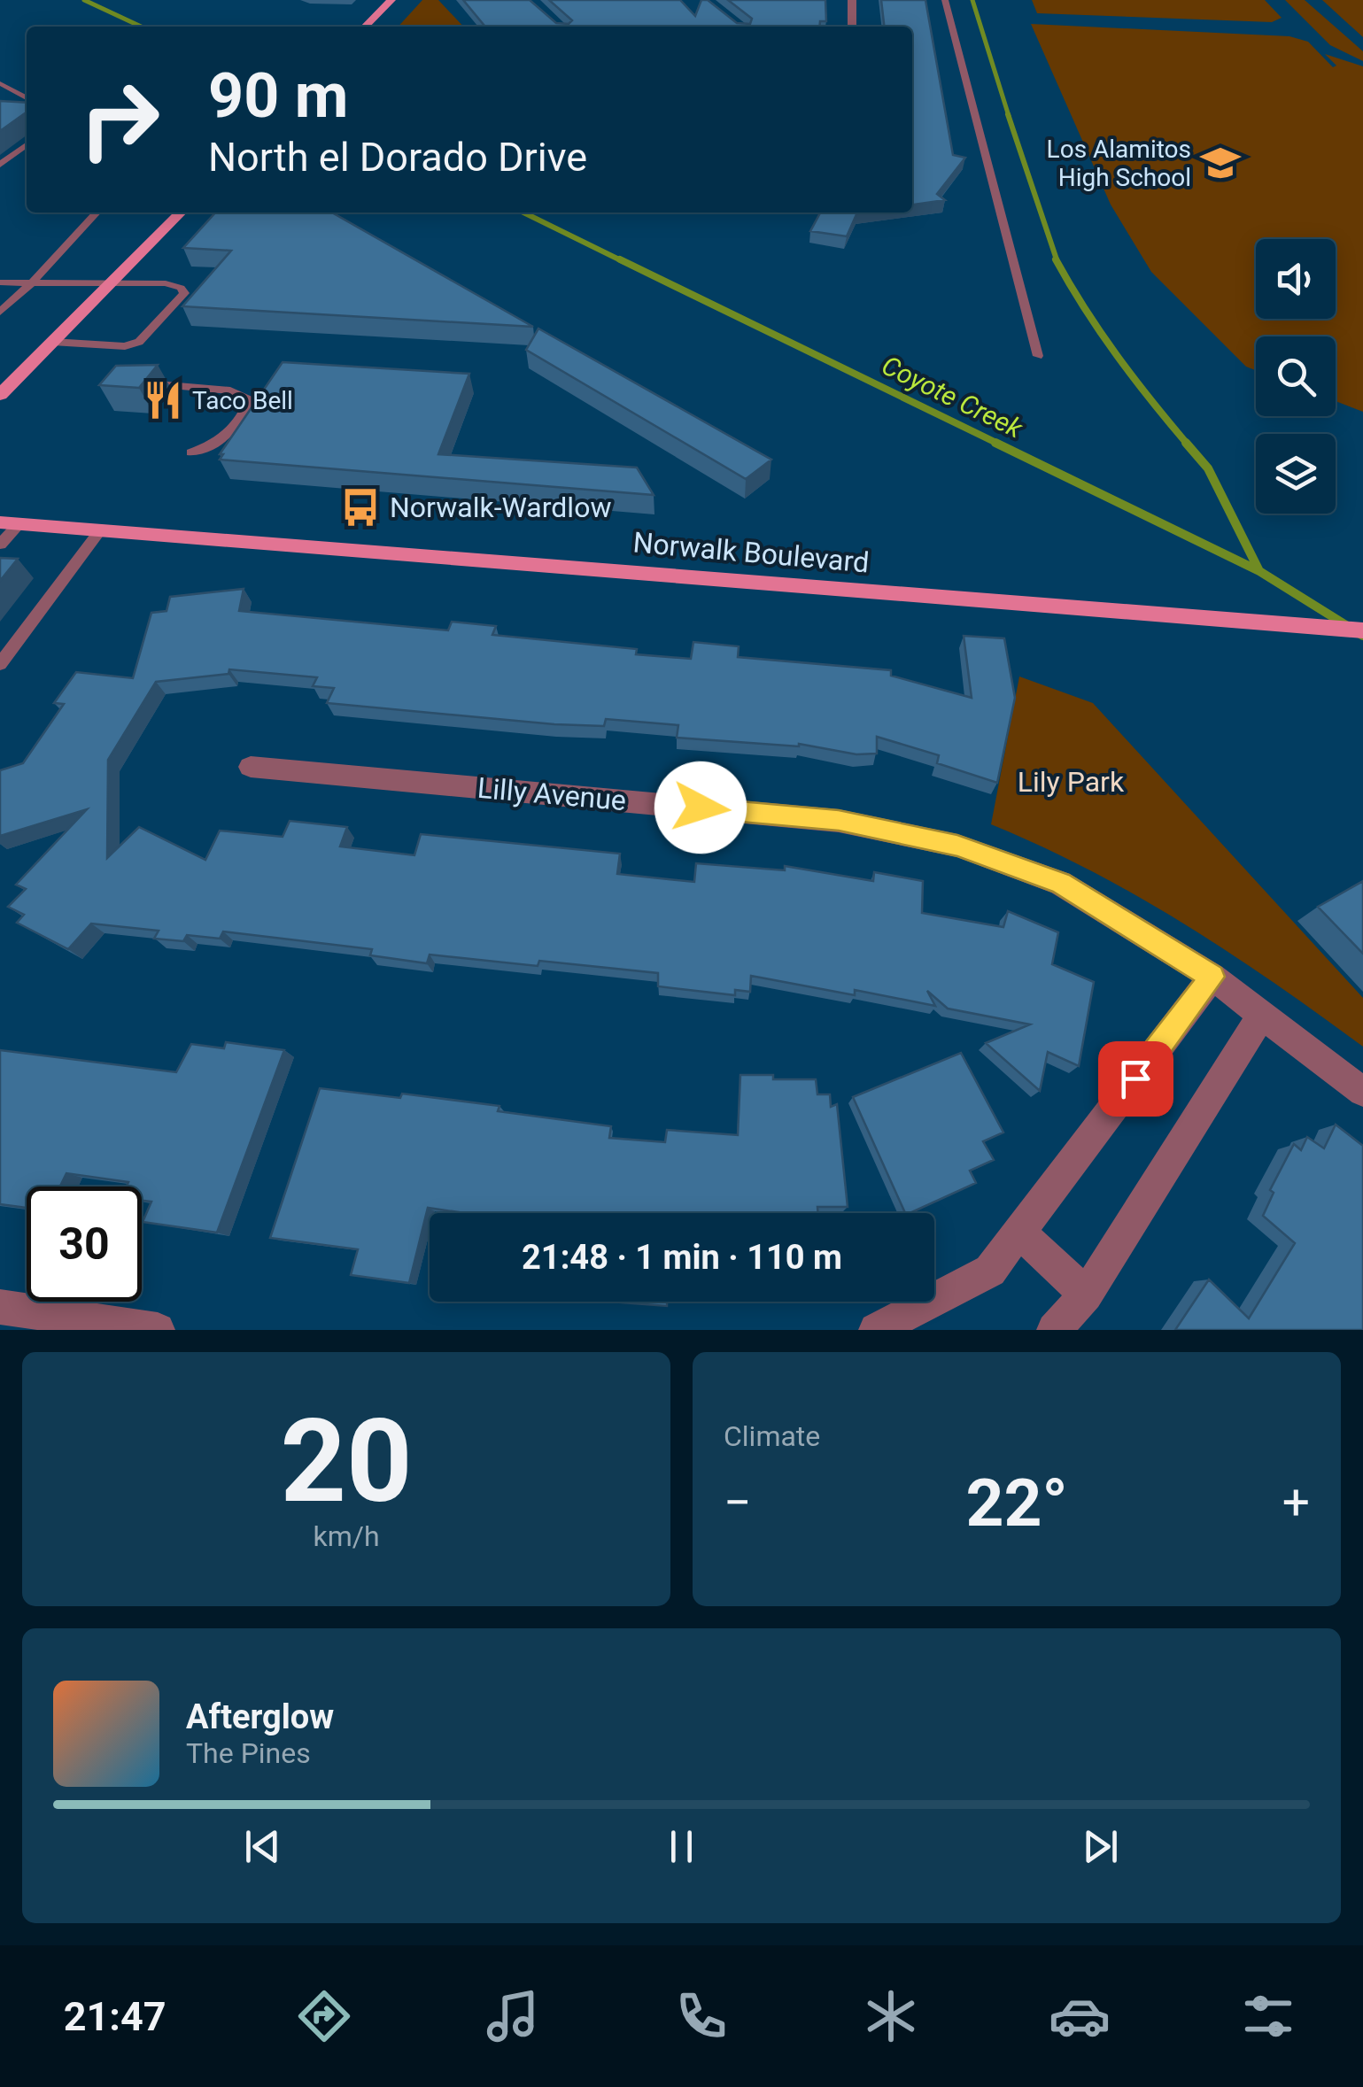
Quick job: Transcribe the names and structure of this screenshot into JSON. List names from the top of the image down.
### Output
{
  "streets": {
    "main road": ["Norwalk Boulevard"],
    "street": ["Lilly Avenue"]
  },
  "water": ["Coyote Creek"],
  "parks": ["Lily Park"],
  "places": {
    "school or university": ["Los Alamitos High School"],
    "restaurant": ["Taco Bell"],
    "bus stop": ["Norwalk-Wardlow"]
  },
  "page": {
    "turn": ["90 m", "North el Dorado Drive"],
    "limit": "30",
    "trip": "21:48 · 1 min · 110 m",
    "tile": [
      ["20", "km/h"],
      "Climate"
    ],
    "heat": ["−", "22°", "+"],
    "song": ["Afterglow", "The Pines"],
    "tabs": "21:47"
  }
}
